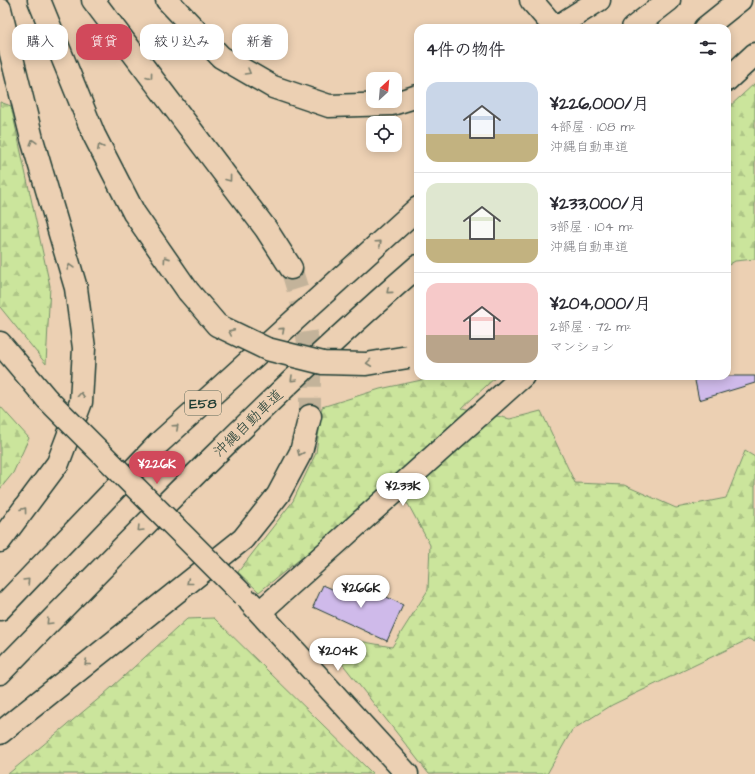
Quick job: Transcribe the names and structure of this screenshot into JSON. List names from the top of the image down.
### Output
{
  "streets": {
    "main road": ["E58", "沖縄自動車道"]
  },
  "north": "top right",
  "page": {
    "chip": [
      "購入",
      "賃貸",
      "絞り込み",
      "新着"
    ],
    "heading": "4件の物件",
    "list": [
      {
        "name": "¥226,000/月",
        "note": "4部屋 · 108 m² · 沖縄自動車道"
      },
      {
        "name": "¥233,000/月",
        "note": "3部屋 · 104 m² · 沖縄自動車道"
      },
      {
        "name": "¥204,000/月",
        "note": "2部屋 · 72 m² · マンション"
      }
    ],
    "price": [
      "¥226K",
      "¥233K",
      "¥266K",
      "¥204K"
    ]
  }
}
